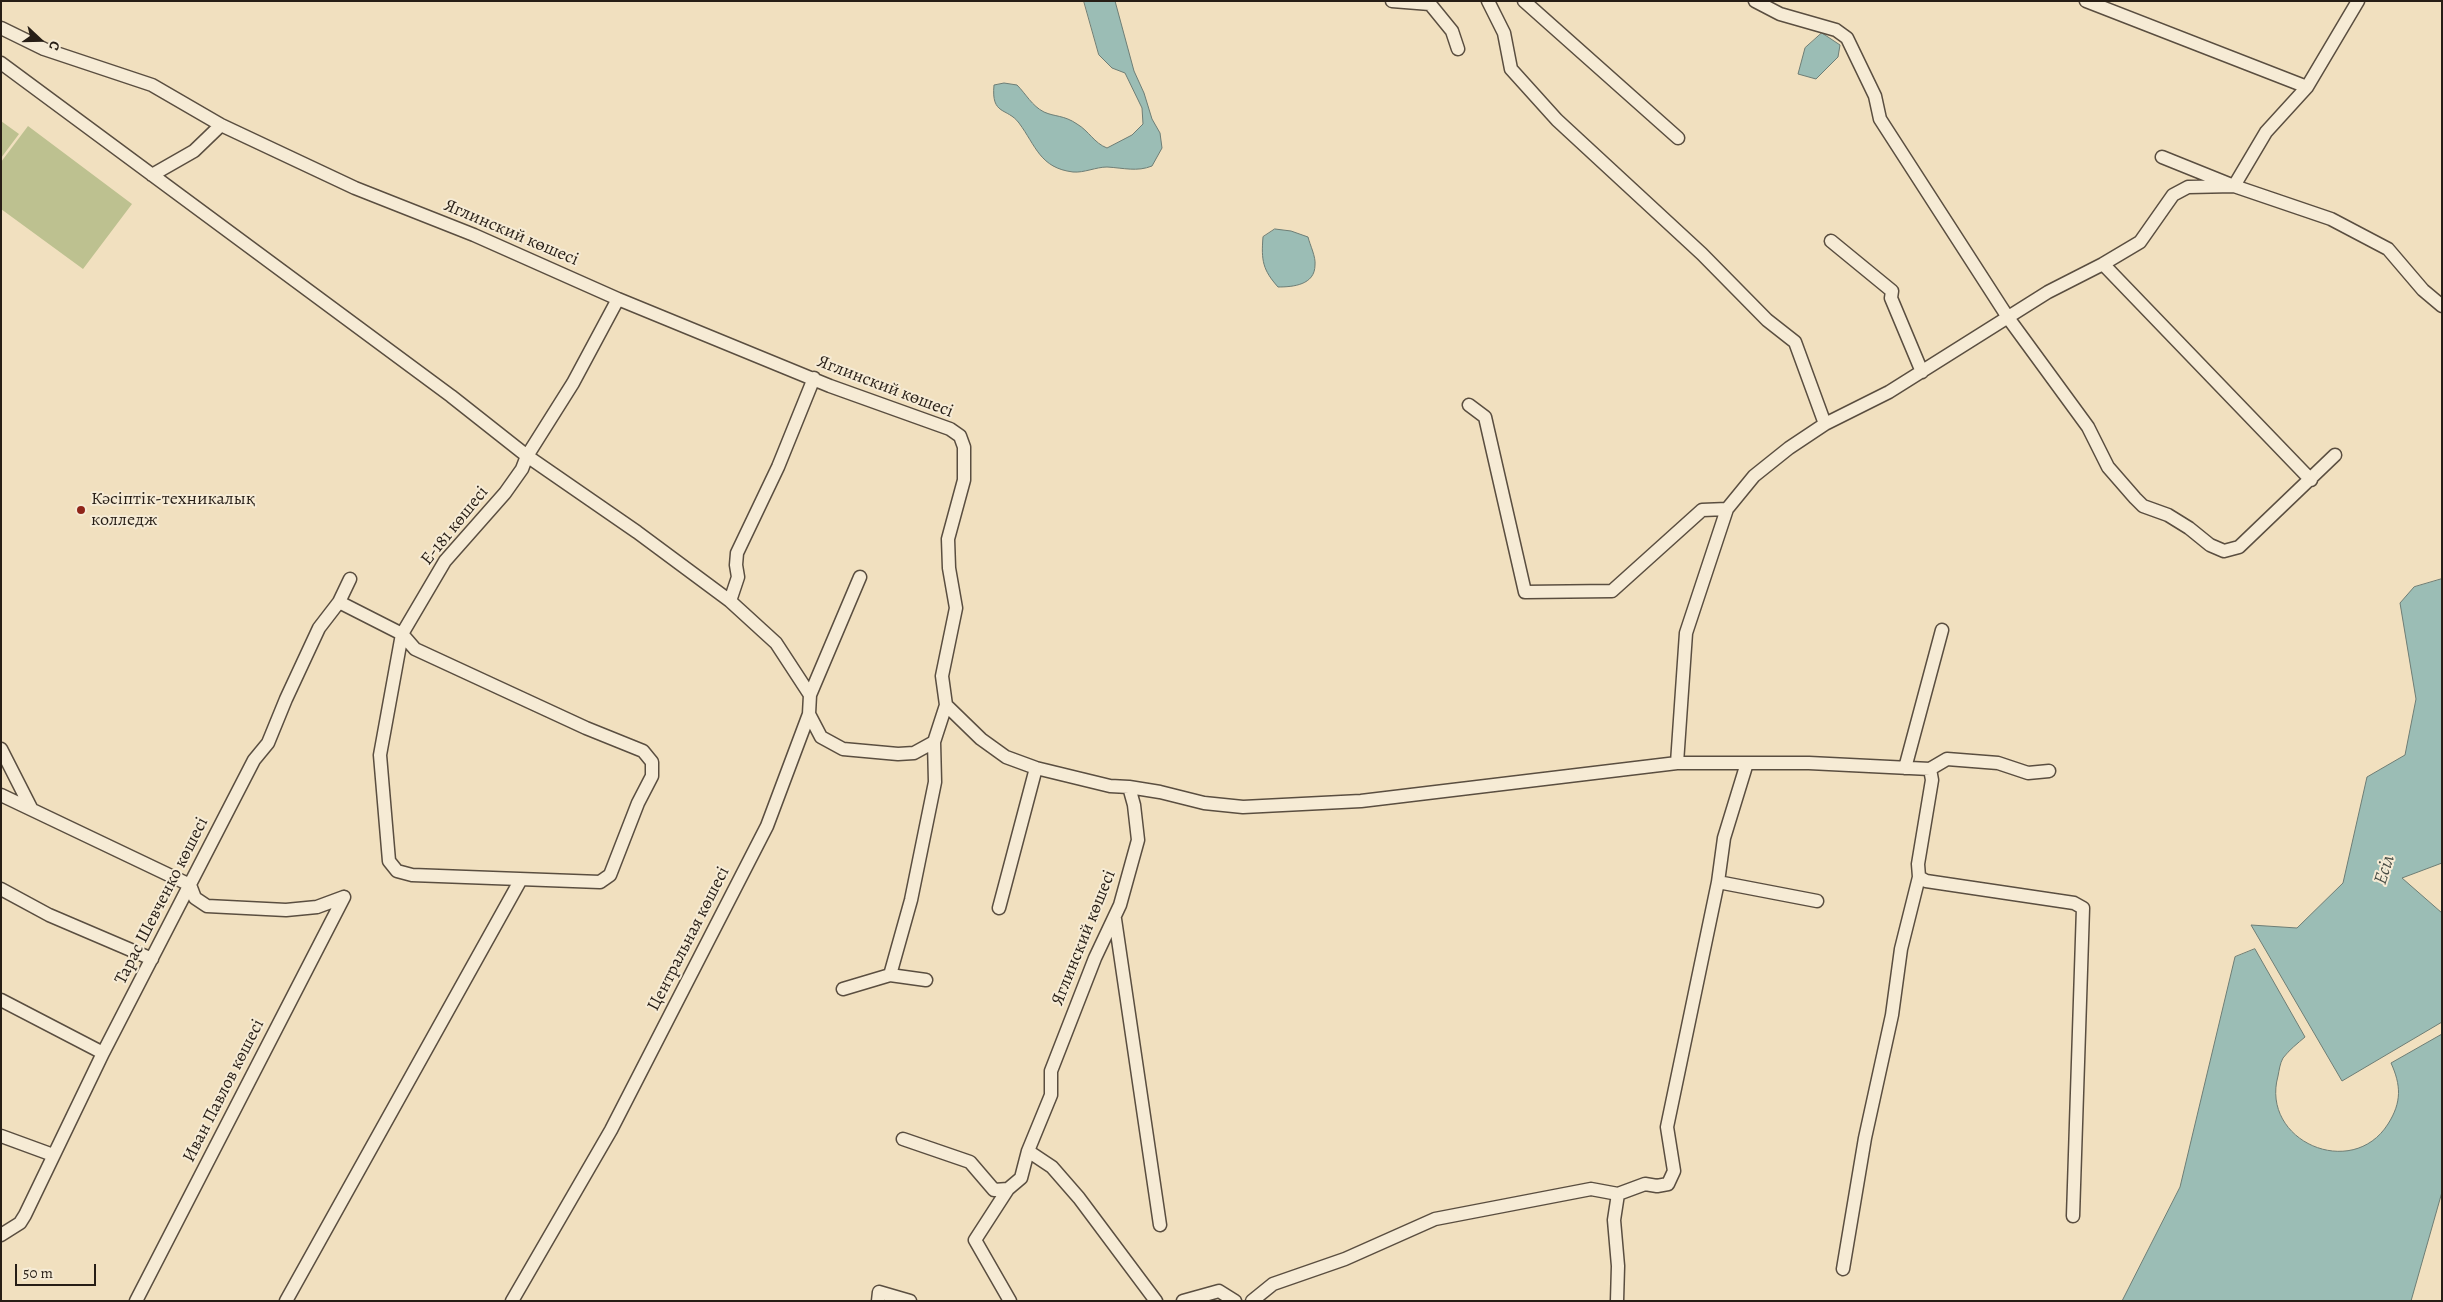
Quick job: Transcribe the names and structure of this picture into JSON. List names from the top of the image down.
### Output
{
  "streets": {
    "street": [
      "Яглинский көшесі",
      "Е-181 көшесі",
      "Тарас Шевченко көшесі",
      "Центральная көшесі",
      "Иван Павлов көшесі"
    ]
  },
  "crossings": [
    ["Яглинский көшесі", "Е-181 көшесі"],
    ["Е-181 көшесі", "Тарас Шевченко көшесі"],
    ["Тарас Шевченко көшесі", "Иван Павлов көшесі"]
  ],
  "water": ["Есіл"],
  "places": ["Кәсіптік-техникалық колледж"],
  "scale_bar": "50 m",
  "north": "right"
}
